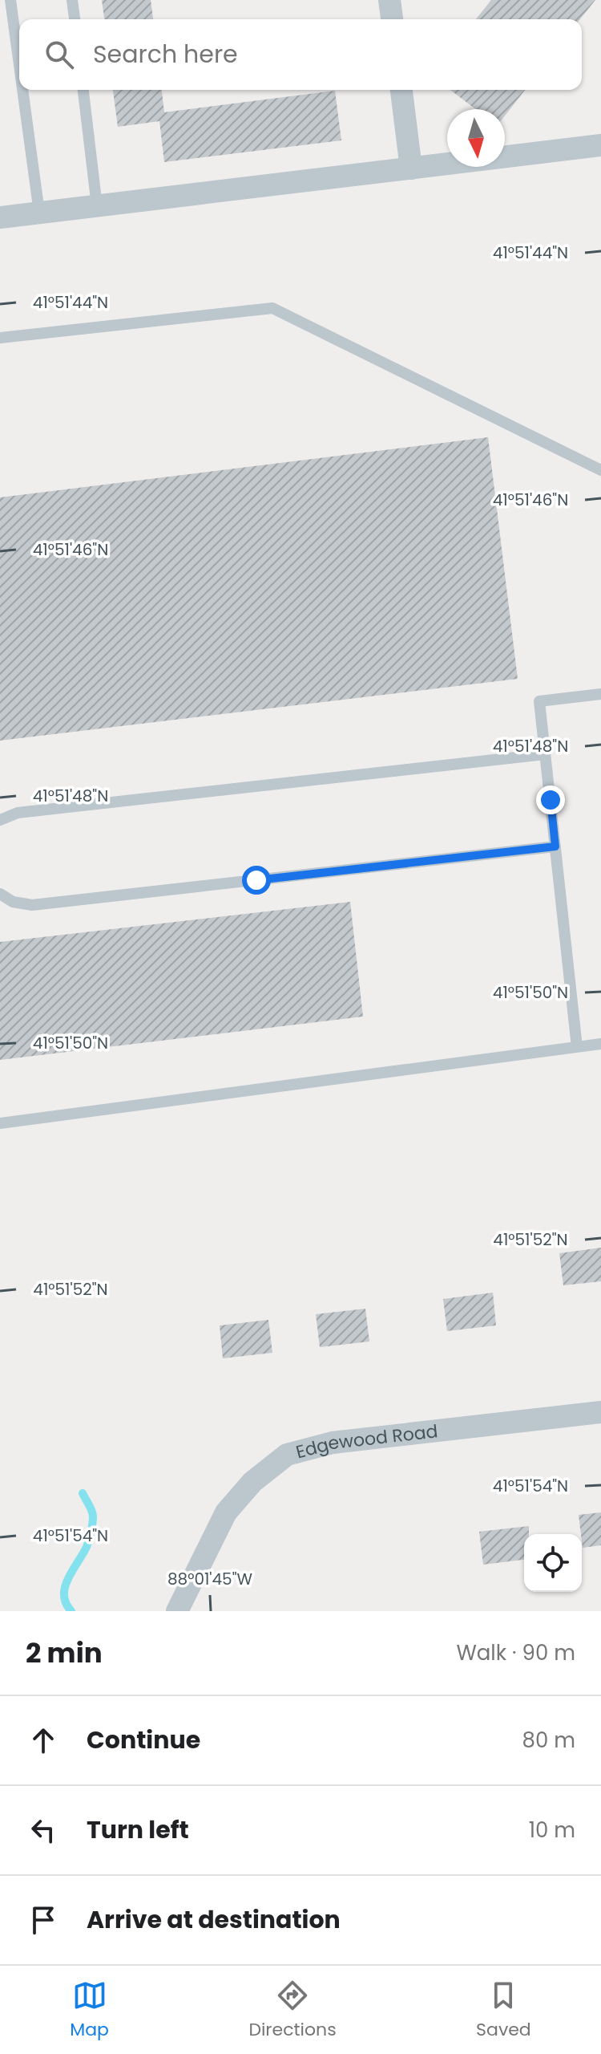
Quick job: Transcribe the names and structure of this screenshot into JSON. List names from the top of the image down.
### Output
{
  "streets": {
    "street": ["Edgewood Road"]
  },
  "north": "bottom",
  "page": {
    "search": "Search here",
    "heading": ["2 min", "Walk · 90 m"],
    "list": [
      ["Continue", "80 m"],
      ["Turn left", "10 m"],
      "Arrive at destination"
    ],
    "nav": ["Map", "Directions", "Saved"]
  },
  "coordinates": [
    "41°51'44\"N",
    "41°51'46\"N",
    "41°51'48\"N",
    "41°51'50\"N",
    "41°51'52\"N",
    "41°51'54\"N",
    "88°01'45\"W"
  ]
}
